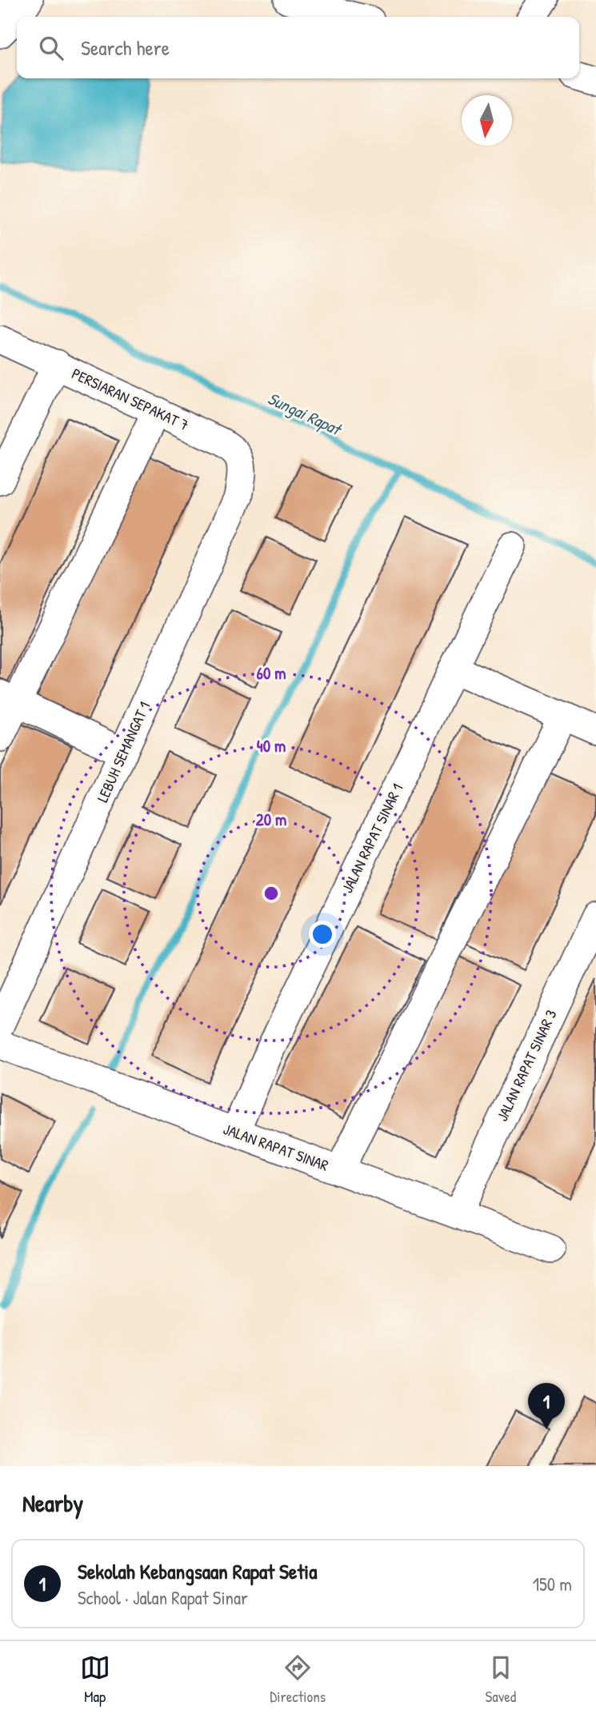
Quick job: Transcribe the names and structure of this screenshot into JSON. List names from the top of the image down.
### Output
{
  "streets": {
    "street": [
      "PERSIARAN SEPAKAT 7",
      "LEBUH SEMANGAT 1",
      "JALAN RAPAT SINAR 1",
      "JALAN RAPAT SINAR 3",
      "JALAN RAPAT SINAR"
    ]
  },
  "crossings": [
    ["PERSIARAN SEPAKAT 7", "LEBUH SEMANGAT 1"],
    ["JALAN RAPAT SINAR 1", "JALAN RAPAT SINAR"],
    ["JALAN RAPAT SINAR 3", "JALAN RAPAT SINAR"]
  ],
  "water": ["Sungai Rapat"],
  "north": "bottom",
  "page": {
    "search": "Search here",
    "pins": "1",
    "heading": "Nearby",
    "list": [
      {
        "mark": "1",
        "name": "Sekolah Kebangsaan Rapat Setia",
        "note": "School · Jalan Rapat Sinar",
        "value": "150 m"
      }
    ],
    "nav": ["Map", "Directions", "Saved"]
  },
  "rings": ["60 m", "40 m", "20 m"]
}
